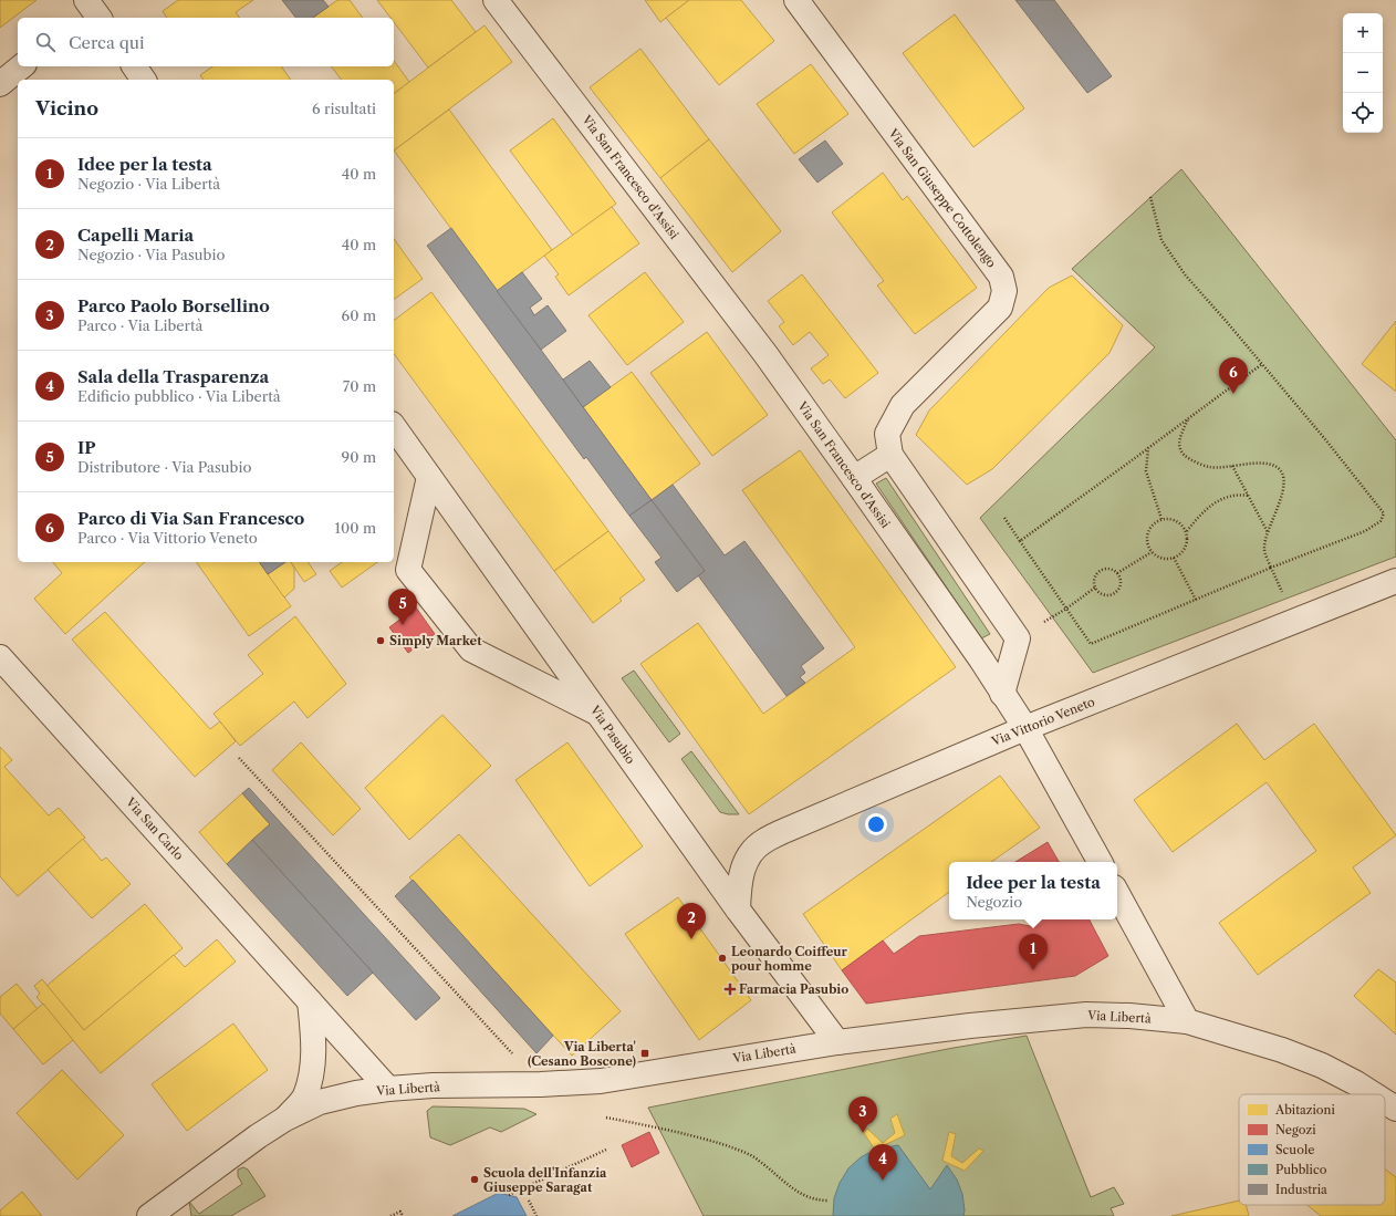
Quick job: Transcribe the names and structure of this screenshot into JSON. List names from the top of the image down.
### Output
{
  "streets": {
    "street": [
      "Via San Francesco d'Assisi",
      "Via San Giuseppe Cottolengo",
      "Via Vittorio Veneto",
      "Via Pasubio",
      "Via San Carlo",
      "Via Libertà"
    ]
  },
  "crossings": [
    ["Via San Francesco d'Assisi", "Via Vittorio Veneto"],
    ["Via Vittorio Veneto", "Via Pasubio"],
    ["Via Pasubio", "Via Libertà"],
    ["Via San Carlo", "Via Libertà"]
  ],
  "places": {
    "other": ["Simply Market", "Leonardo Coiffeur pour homme", "Scuola dell'Infanzia Giuseppe Saragat"],
    "health": ["Farmacia Pasubio"],
    "transit": ["Via Liberta' (Cesano Boscone)"]
  },
  "legend": [
    "Abitazioni",
    "Negozi",
    "Scuole",
    "Pubblico",
    "Industria"
  ],
  "page": {
    "map_buttons": ["+", "−"],
    "search": "Cerca qui",
    "heading": ["Vicino", "6 risultati"],
    "list": [
      {
        "mark": "1",
        "name": "Idee per la testa",
        "note": "Negozio · Via Libertà",
        "value": "40 m"
      },
      {
        "mark": "2",
        "name": "Capelli Maria",
        "note": "Negozio · Via Pasubio",
        "value": "40 m"
      },
      {
        "mark": "3",
        "name": "Parco Paolo Borsellino",
        "note": "Parco · Via Libertà",
        "value": "60 m"
      },
      {
        "mark": "4",
        "name": "Sala della Trasparenza",
        "note": "Edificio pubblico · Via Libertà",
        "value": "70 m"
      },
      {
        "mark": "5",
        "name": "IP",
        "note": "Distributore · Via Pasubio",
        "value": "90 m"
      },
      {
        "mark": "6",
        "name": "Parco di Via San Francesco",
        "note": "Parco · Via Vittorio Veneto",
        "value": "100 m"
      }
    ],
    "pins": [
      "6",
      "5",
      "2",
      "1",
      "3",
      "4"
    ],
    "popup": ["Idee per la testa", "Negozio"]
  }
}
